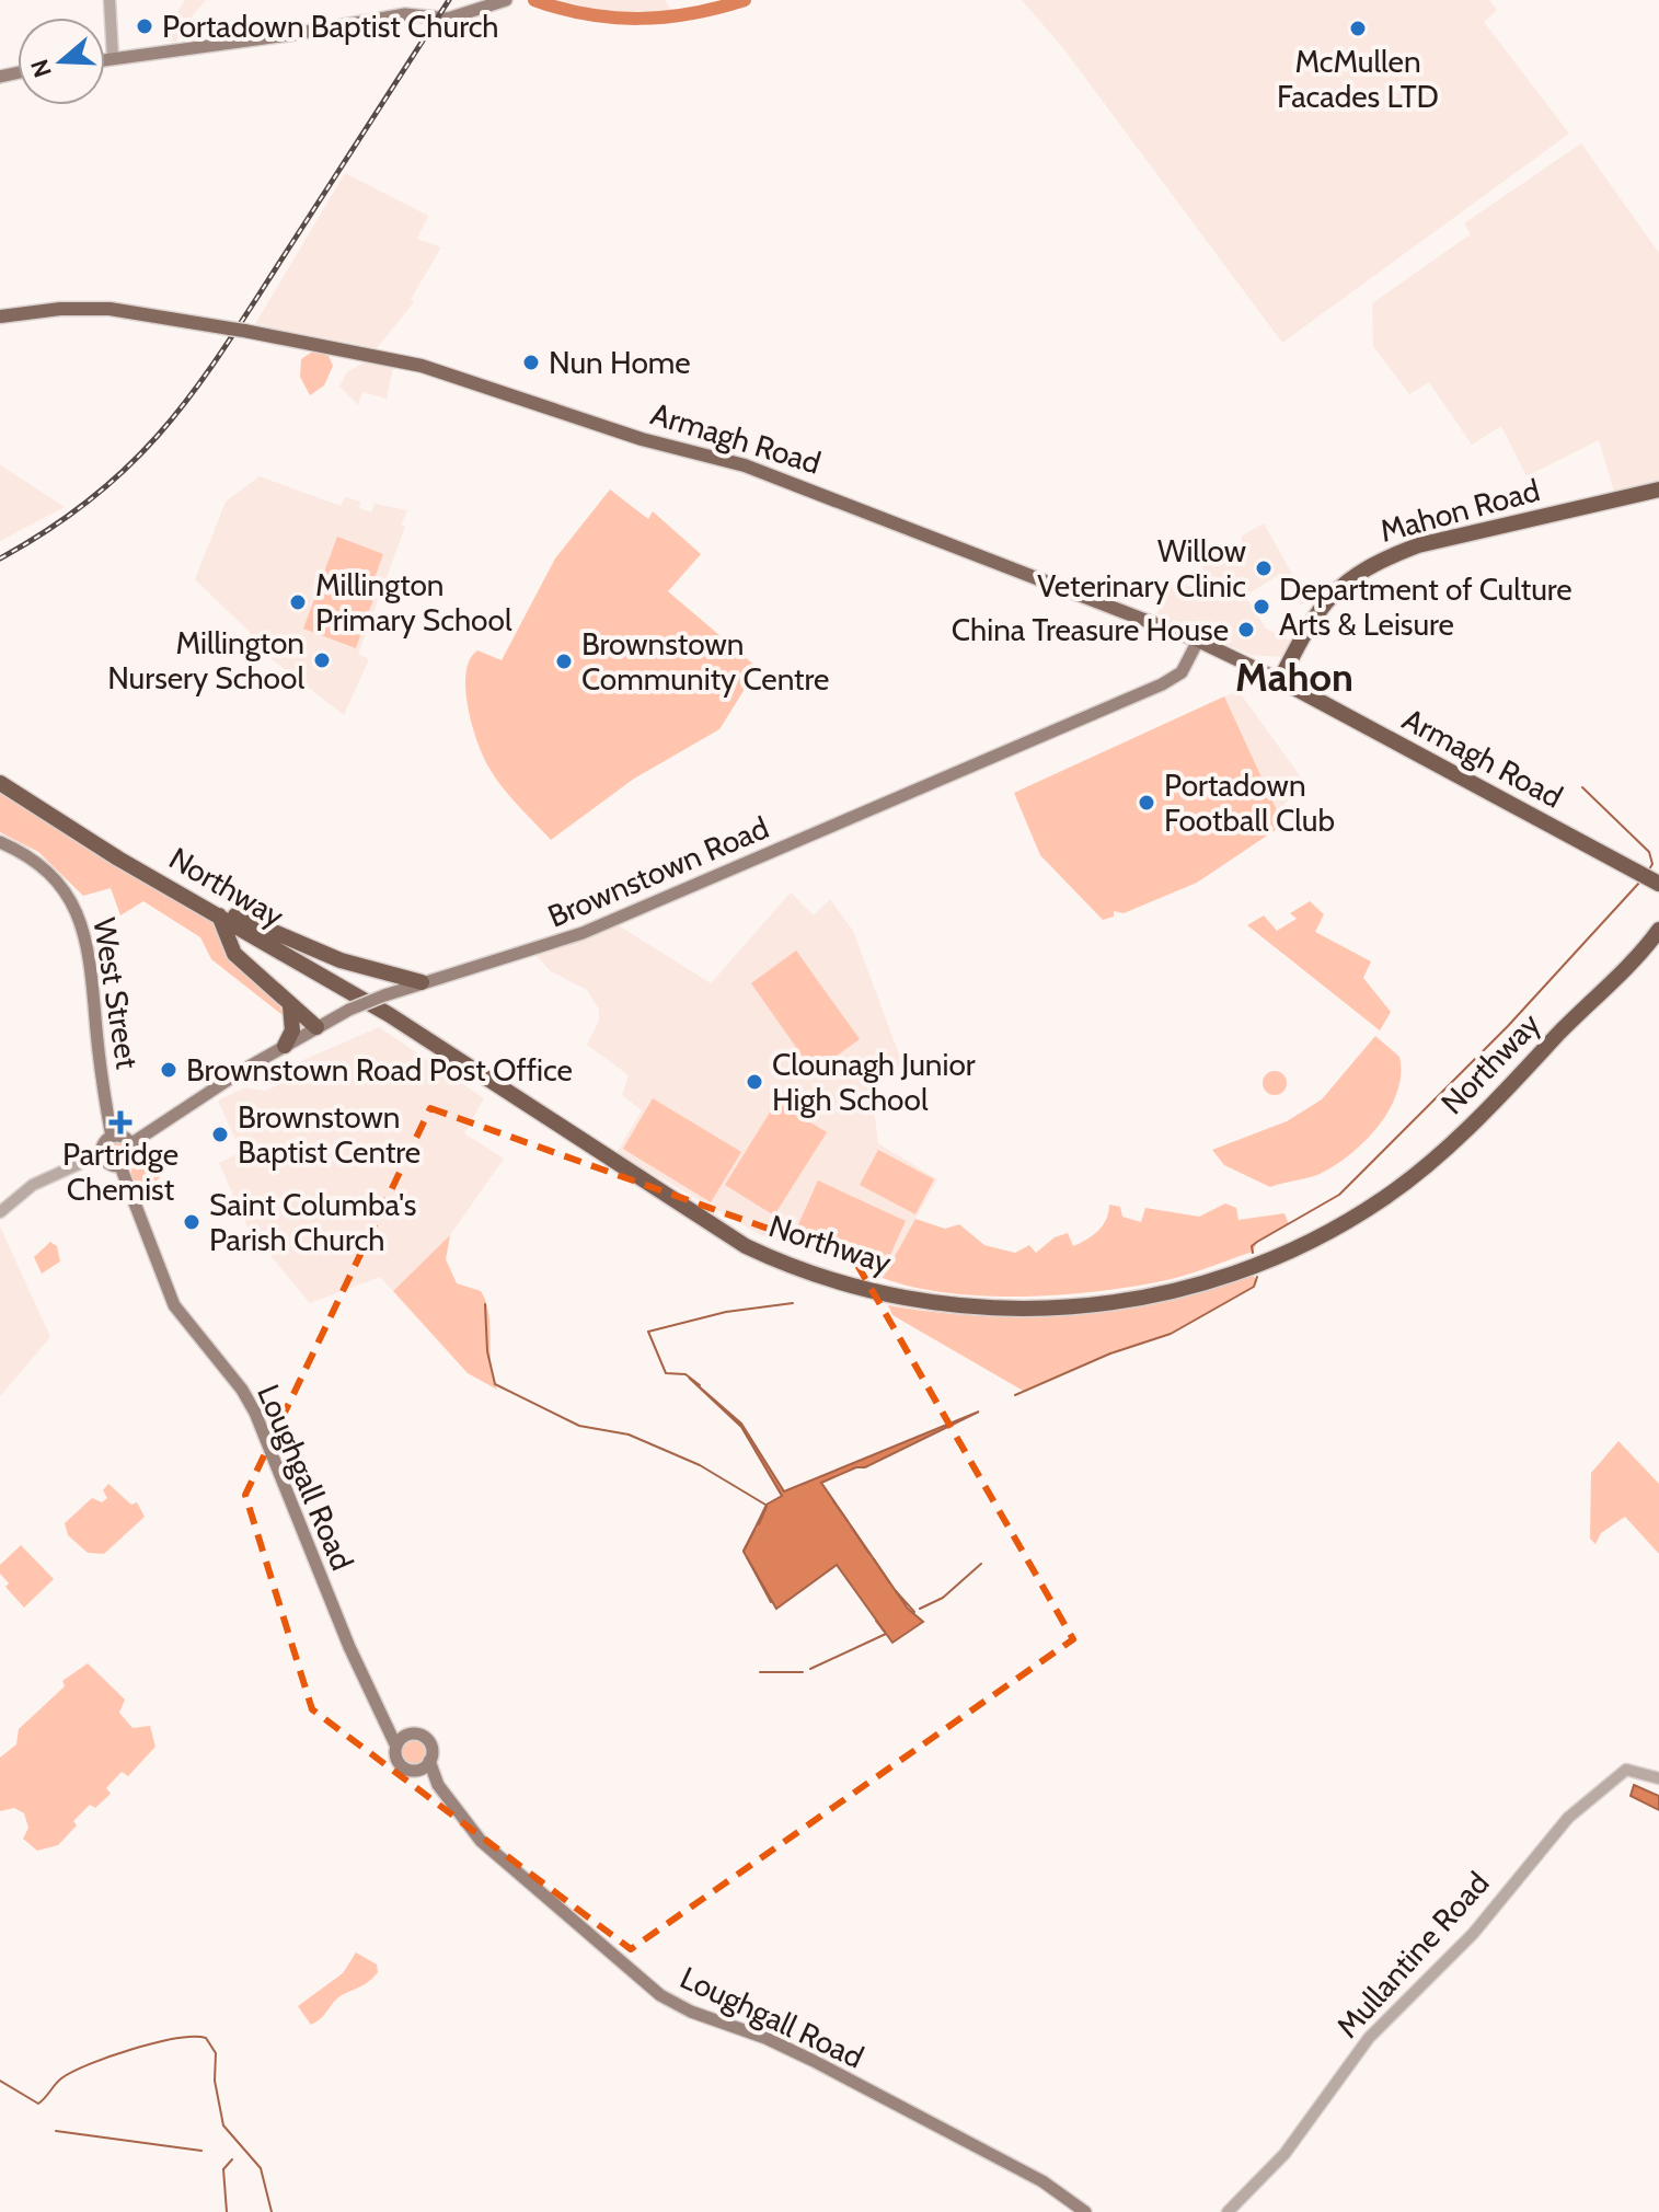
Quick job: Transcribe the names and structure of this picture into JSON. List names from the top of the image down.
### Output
{
  "streets": {
    "highway": ["Armagh Road", "Mahon Road", "Northway"],
    "main road": ["Brownstown Road", "West Street", "Loughgall Road"],
    "street": ["Mullantine Road"]
  },
  "crossings": [
    ["Armagh Road", "Mahon Road"],
    ["Armagh Road", "Brownstown Road"],
    ["Brownstown Road", "West Street"],
    ["Brownstown Road", "Loughgall Road"],
    ["West Street", "Loughgall Road"]
  ],
  "districts": ["Mahon"],
  "places": {
    "other": [
      "Portadown Baptist Church",
      "McMullen Facades LTD",
      "Nun Home",
      "Willow Veterinary Clinic",
      "Millington Primary School",
      "Department of Culture Arts & Leisure",
      "China Treasure House",
      "Millington Nursery School",
      "Brownstown Community Centre",
      "Portadown Football Club",
      "Brownstown Road Post Office",
      "Clounagh Junior High School",
      "Brownstown Baptist Centre",
      "Saint Columba's Parish Church"
    ],
    "health": ["Partridge Chemist"]
  },
  "north": "left"
}
